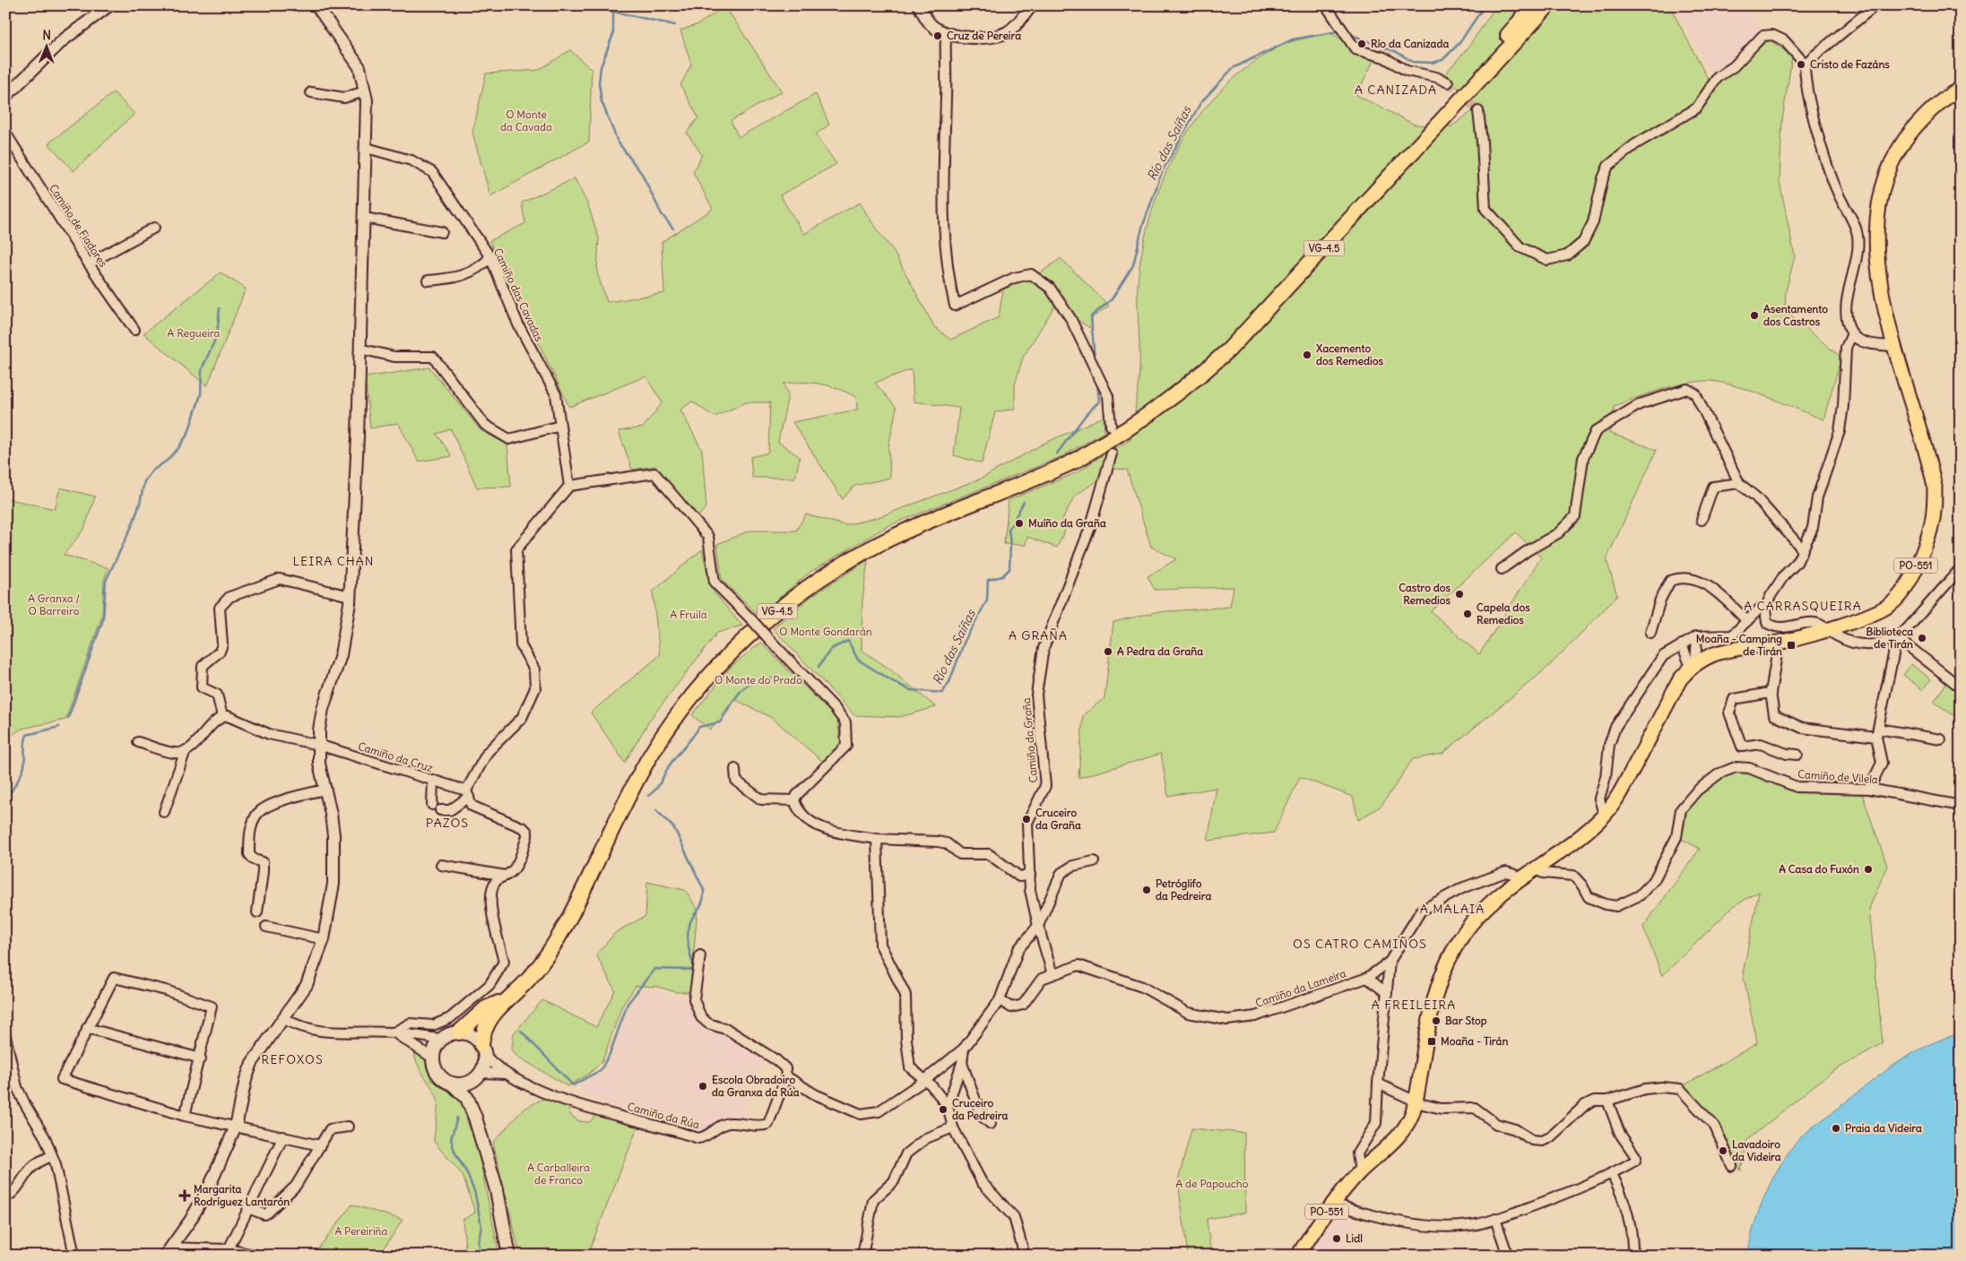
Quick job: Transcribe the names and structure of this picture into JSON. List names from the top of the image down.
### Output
{
  "streets": {
    "highway": ["VG-4.5"],
    "main road": ["PO-551"],
    "street": [
      "Camiño de Fiadores",
      "Camiño das Cavadas",
      "Camiño da Graña",
      "Camiño da Cruz",
      "Camiño de Vilela",
      "Camiño da Lameira",
      "Camiño da Rúa"
    ]
  },
  "crossings": [
    ["PO-551", "Camiño de Vilela"],
    ["Camiño da Graña", "Camiño da Lameira"]
  ],
  "districts": [
    "A CANIZADA",
    "LEIRA CHAN",
    "A CARRASQUEIRA",
    "A GRAÑA",
    "PAZOS",
    "A MALAIA",
    "OS CATRO CAMIÑOS",
    "A FREILEIRA",
    "REFOXOS"
  ],
  "water": ["Río das Saíñas"],
  "parks": [
    "O Monte da Cavada",
    "A Regueira",
    "A Granxa / O Barreiro",
    "A Fruila",
    "O Monte Gondarán",
    "O Monte do Prado",
    "A Carballeira de Franco",
    "A de Papoucho",
    "A Pereiriña"
  ],
  "places": {
    "other": [
      "Cruz de Pereira",
      "Río da Canizada",
      "Cristo de Fazáns",
      "Asentamento dos Castros",
      "Xacemento dos Remedios",
      "Muíño da Graña",
      "Castro dos Remedios",
      "Capela dos Remedios",
      "Biblioteca de Tirán",
      "A Pedra da Graña",
      "Cruceiro da Graña",
      "A Casa do Fuxón",
      "Petróglifo da Pedreira",
      "Bar Stop",
      "Escola Obradoiro da Granxa da Rúa",
      "Cruceiro da Pedreira",
      "Praia da Videira",
      "Lavadoiro da Videira",
      "Lidl"
    ],
    "transit": ["Moaña - Camping de Tirán", "Moaña - Tirán"],
    "health": ["Margarita Rodríguez Lantarón"]
  },
  "north": "top"
}
